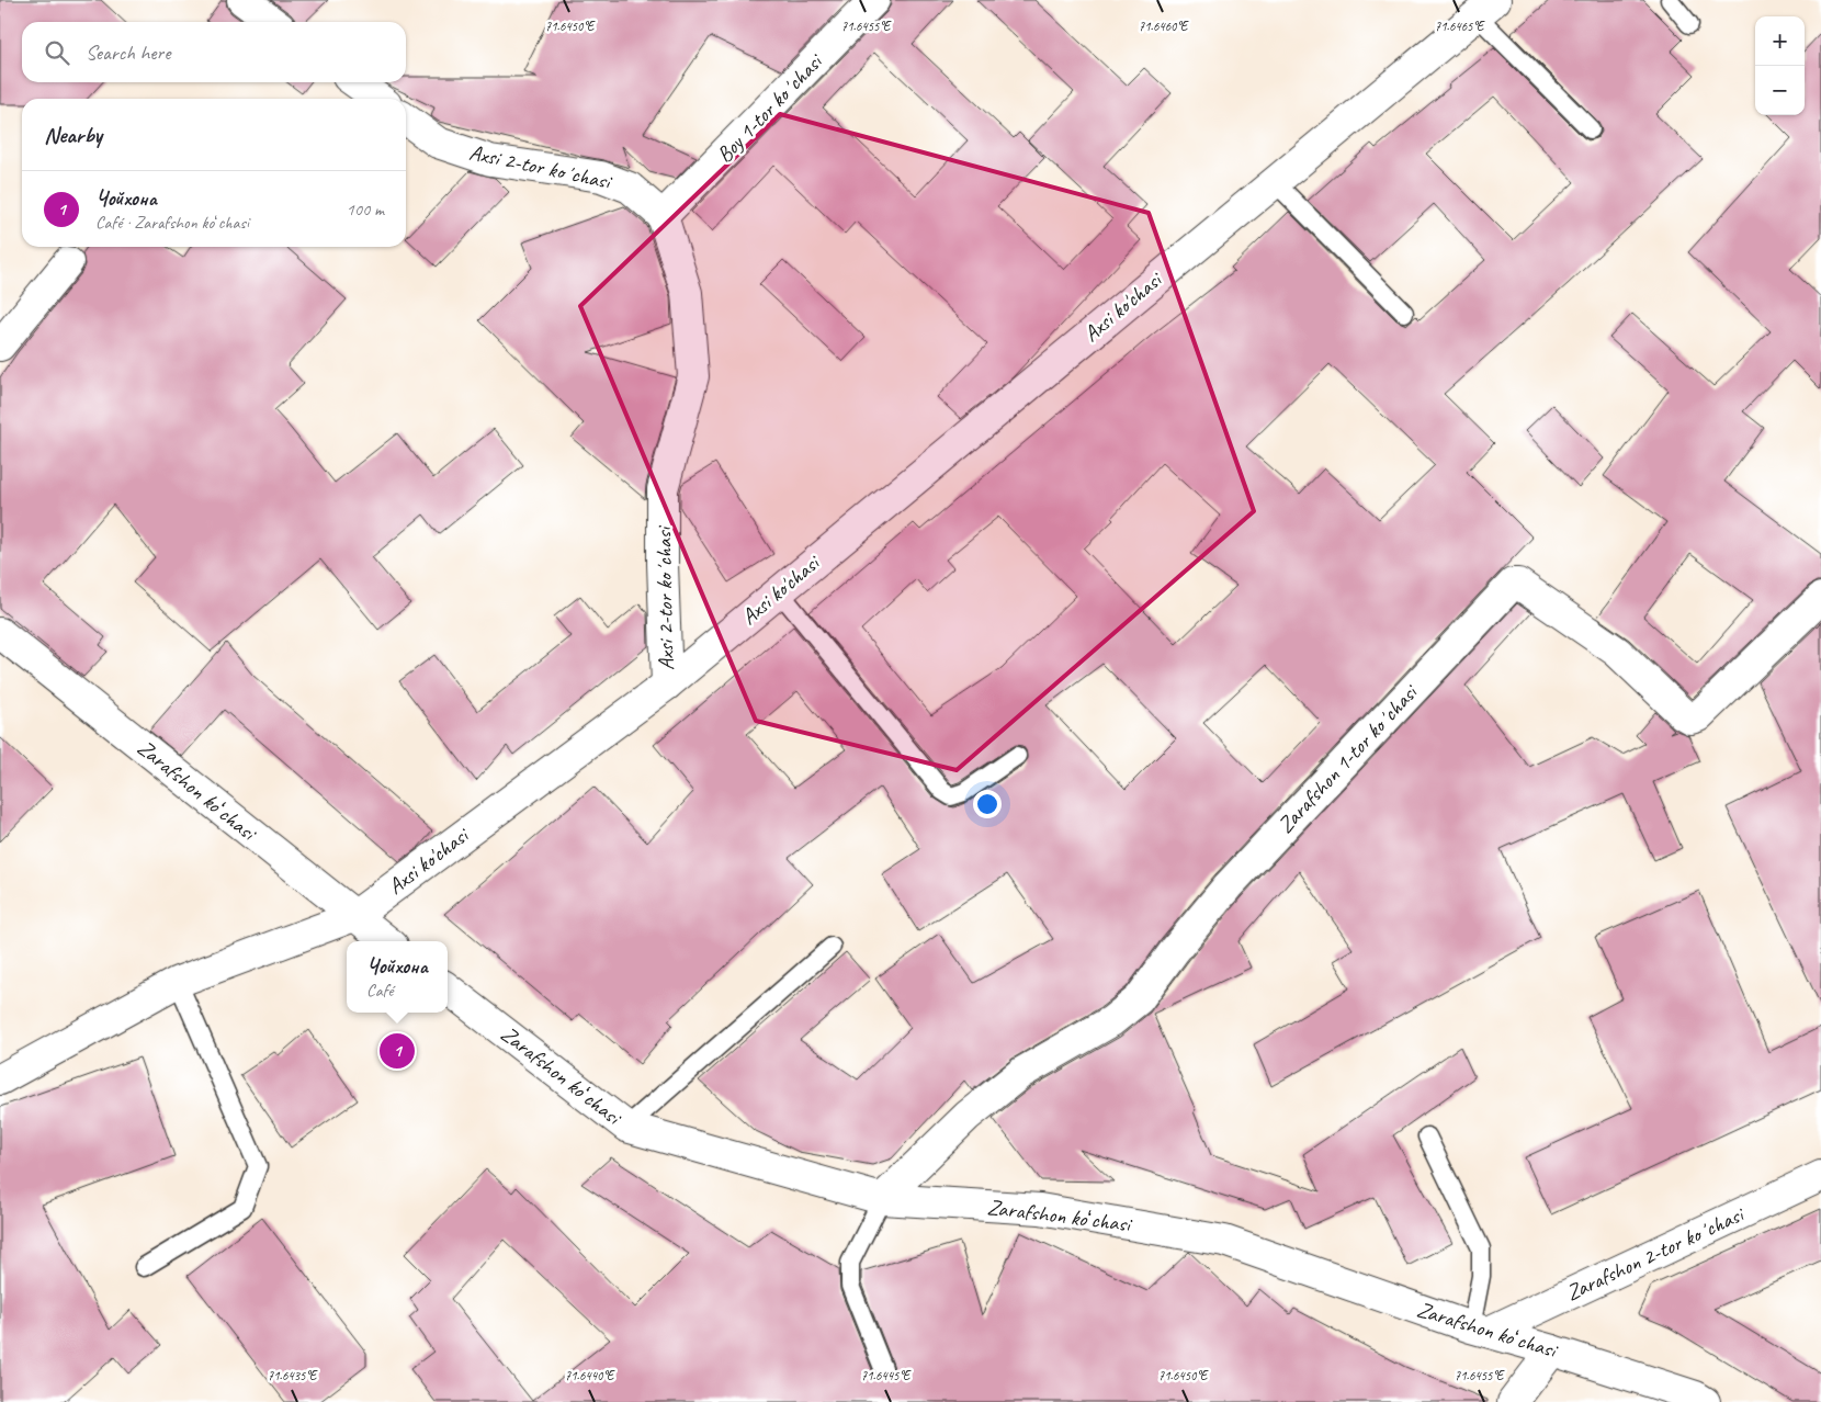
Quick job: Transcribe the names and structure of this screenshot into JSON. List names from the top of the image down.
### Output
{
  "streets": {
    "street": [
      "Boy 1-tor koʼchasi",
      "Аxsi 2-tor koʼchasi",
      "Axsi ko'chasi",
      "Zarafshon 1-tor koʼchasi",
      "Zarafshon koʻchasi",
      "Zarafshon 2-tor koʼchasi"
    ]
  },
  "crossings": [
    ["Boy 1-tor koʼchasi", "Аxsi 2-tor koʼchasi"],
    ["Аxsi 2-tor koʼchasi", "Axsi ko'chasi"],
    ["Axsi ko'chasi", "Zarafshon koʻchasi"],
    ["Zarafshon 1-tor koʼchasi", "Zarafshon koʻchasi"],
    ["Zarafshon koʻchasi", "Zarafshon 2-tor koʼchasi"]
  ],
  "page": {
    "map_buttons": ["+", "−"],
    "search": "Search here",
    "heading": "Nearby",
    "list": [
      {
        "mark": "1",
        "name": "Чойхона",
        "note": "Café · Zarafshon koʻchasi",
        "value": "100 m"
      }
    ],
    "popup": ["Чойхона", "Café"],
    "pins": "1"
  },
  "coordinates": [
    "71.6450°E",
    "71.6455°E",
    "71.6460°E",
    "71.6465°E",
    "71.6435°E",
    "71.6440°E",
    "71.6445°E"
  ]
}
